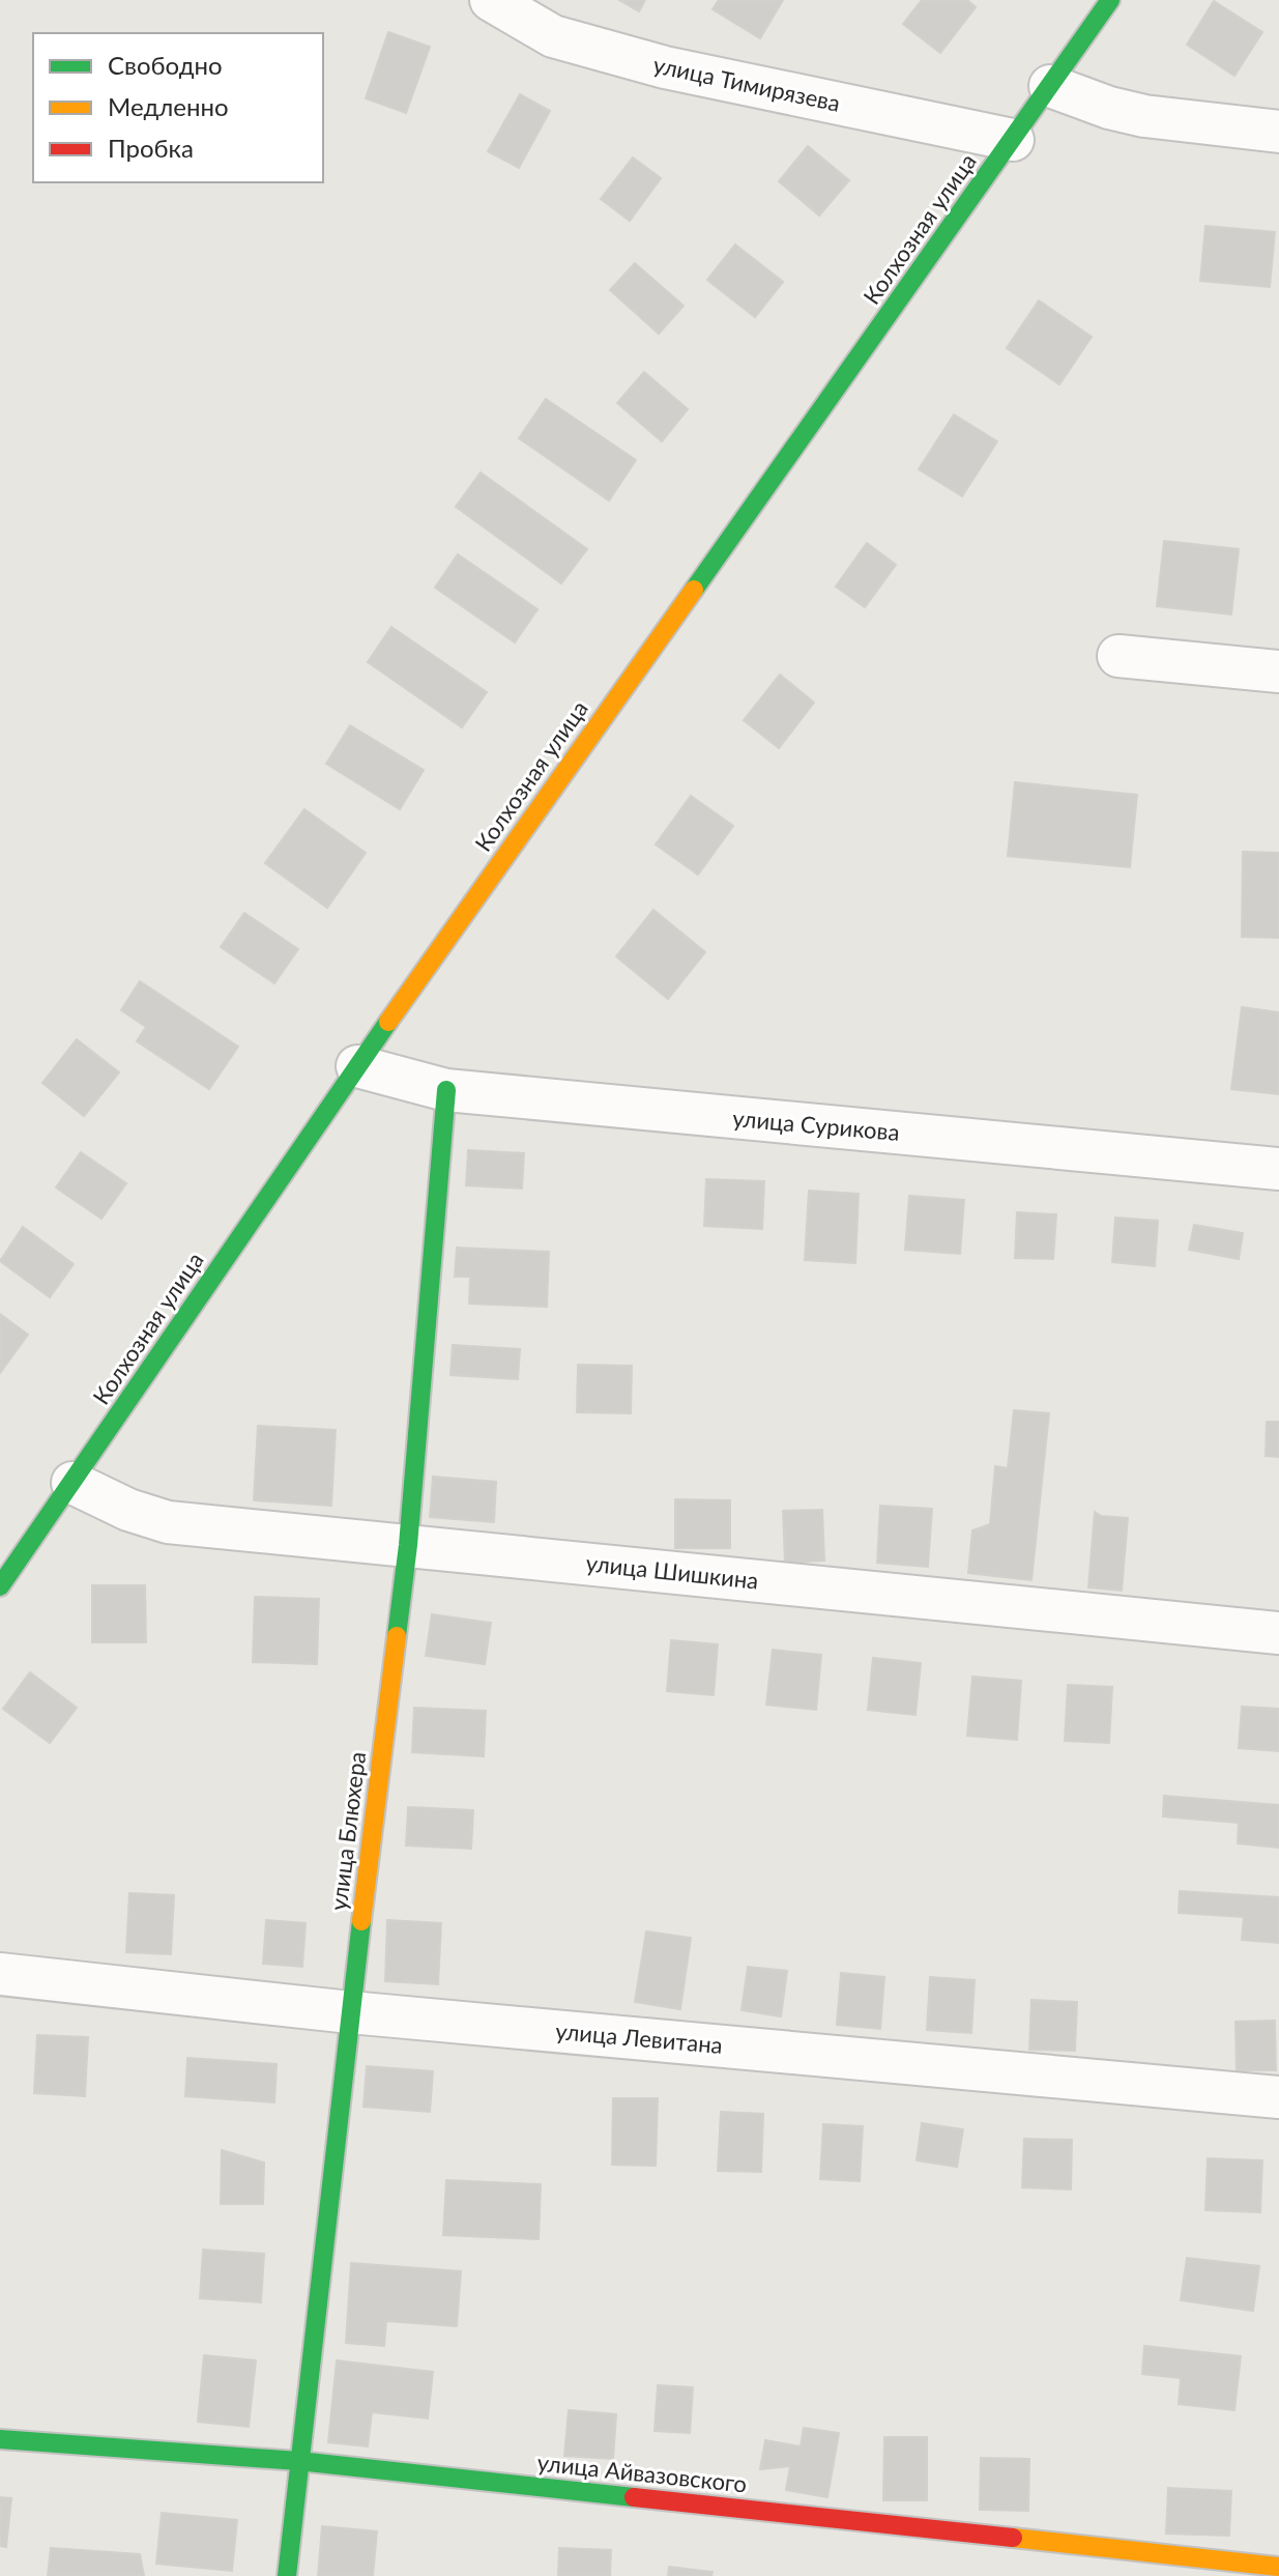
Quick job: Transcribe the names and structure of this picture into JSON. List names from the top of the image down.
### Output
{
  "streets": {
    "street": [
      "улица Тимирязева",
      "Колхозная улица",
      "улица Сурикова",
      "улица Шишкина",
      "улица Блюхера",
      "улица Левитана",
      "улица Айвазовского"
    ]
  },
  "crossings": [
    ["улица Тимирязева", "Колхозная улица"],
    ["Колхозная улица", "улица Сурикова"],
    ["Колхозная улица", "улица Шишкина"],
    ["улица Сурикова", "улица Блюхера"],
    ["улица Шишкина", "улица Блюхера"],
    ["улица Блюхера", "улица Левитана"],
    ["улица Блюхера", "улица Айвазовского"]
  ],
  "legend": ["Свободно", "Медленно", "Пробка"]
}
